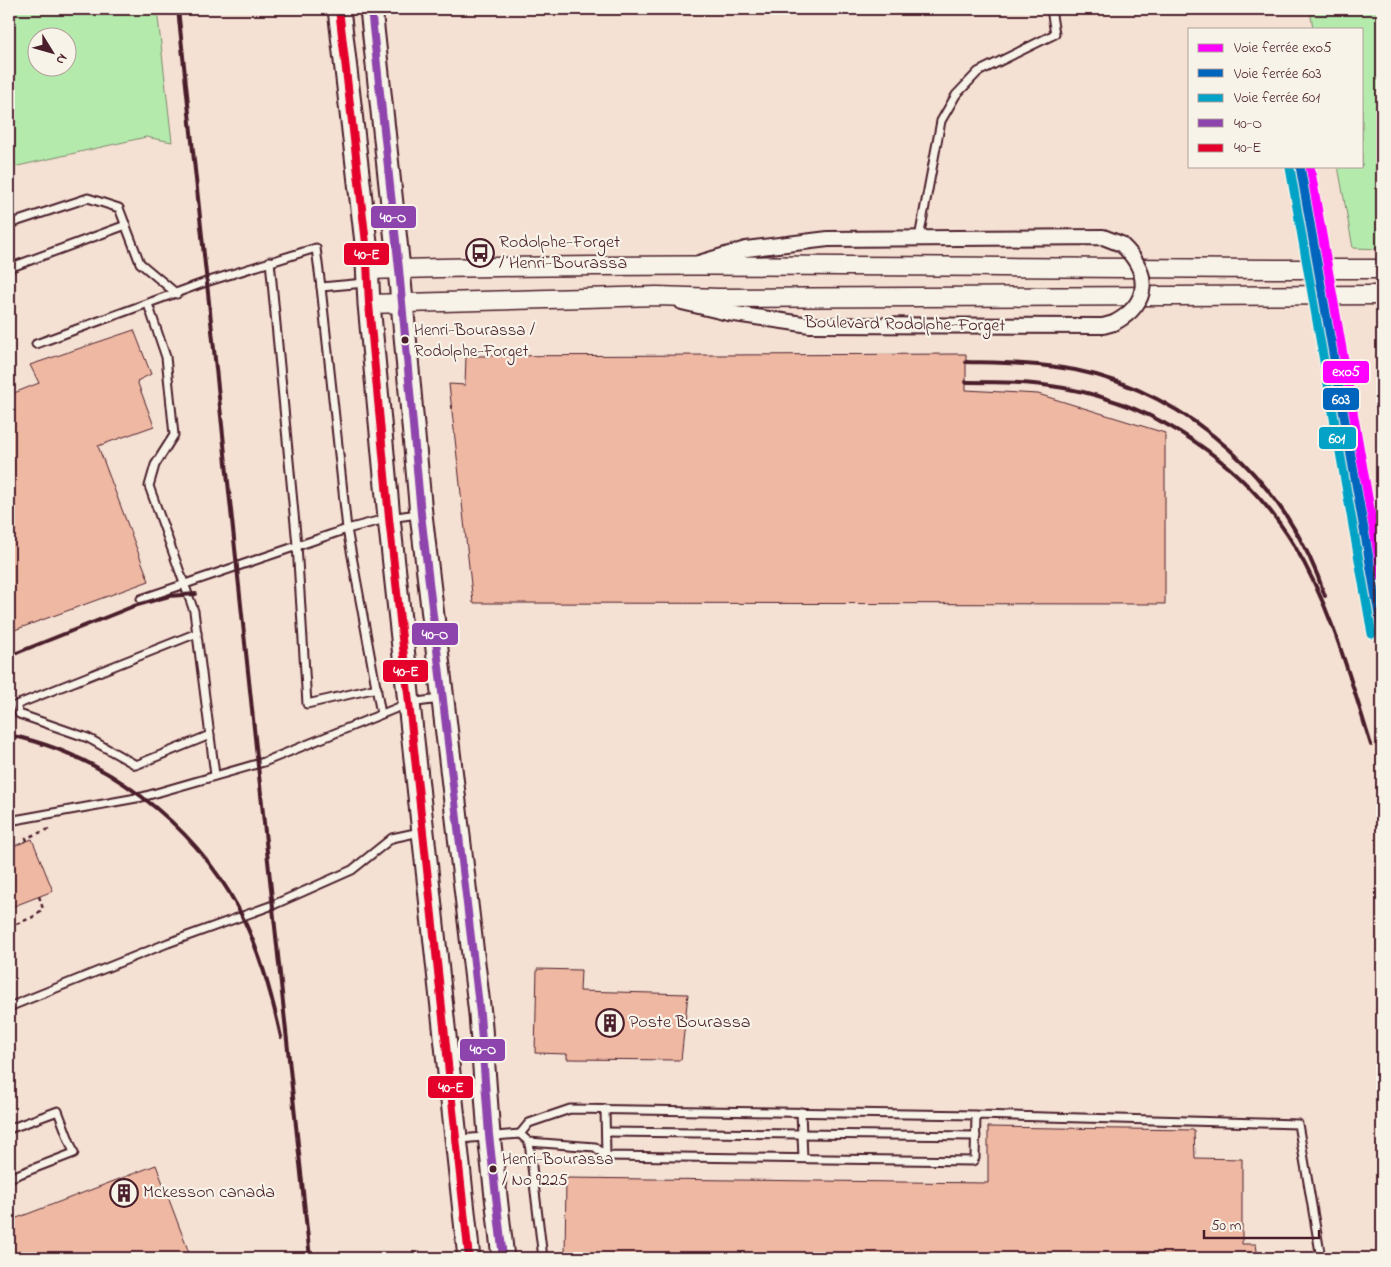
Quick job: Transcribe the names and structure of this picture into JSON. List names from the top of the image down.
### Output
{
  "streets": {
    "street": ["Boulevard Rodolphe-Forget"]
  },
  "places": {
    "bus stop": ["Rodolphe-Forget / Henri-Bourassa"],
    "other": ["Henri-Bourassa / Rodolphe-Forget", "Henri-Bourassa / No 9225"],
    "building": ["Poste Bourassa", "Mckesson canada"]
  },
  "lines": [
    "transit line 40-O",
    "transit line 40-E",
    "rail line exo5",
    "rail line 603",
    "rail line 601"
  ],
  "legend": [
    "Voie ferrée exo5",
    "Voie ferrée 603",
    "Voie ferrée 601",
    "40-O",
    "40-E"
  ],
  "scale_bar": "50 m",
  "north": "bottom right"
}
